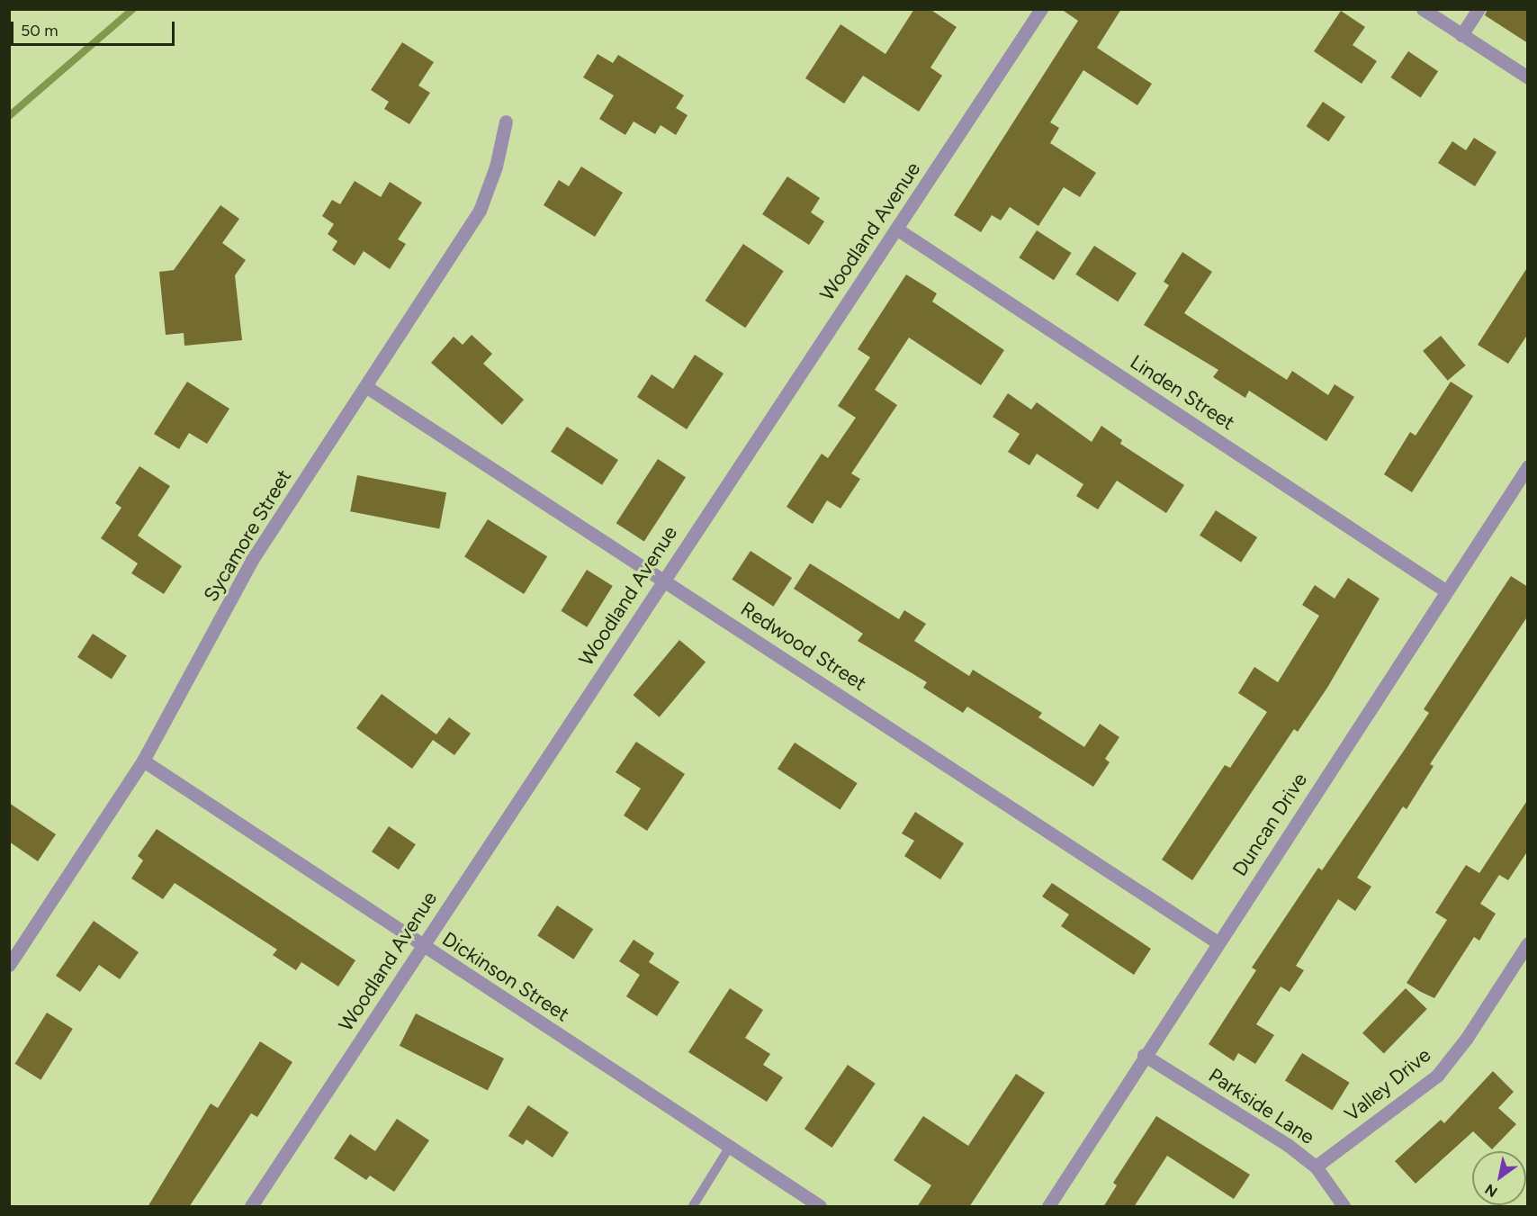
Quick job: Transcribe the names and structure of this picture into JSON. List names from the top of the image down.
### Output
{
  "streets": {
    "street": [
      "Woodland Avenue",
      "Linden Street",
      "Sycamore Street",
      "Redwood Street",
      "Duncan Drive",
      "Dickinson Street",
      "Valley Drive",
      "Parkside Lane"
    ]
  },
  "crossings": [
    ["Woodland Avenue", "Linden Street"],
    ["Woodland Avenue", "Redwood Street"],
    ["Woodland Avenue", "Dickinson Street"],
    ["Linden Street", "Duncan Drive"],
    ["Sycamore Street", "Redwood Street"],
    ["Sycamore Street", "Dickinson Street"],
    ["Redwood Street", "Duncan Drive"],
    ["Duncan Drive", "Parkside Lane"],
    ["Valley Drive", "Parkside Lane"]
  ],
  "scale_bar": "50 m",
  "north": "bottom left"
}
